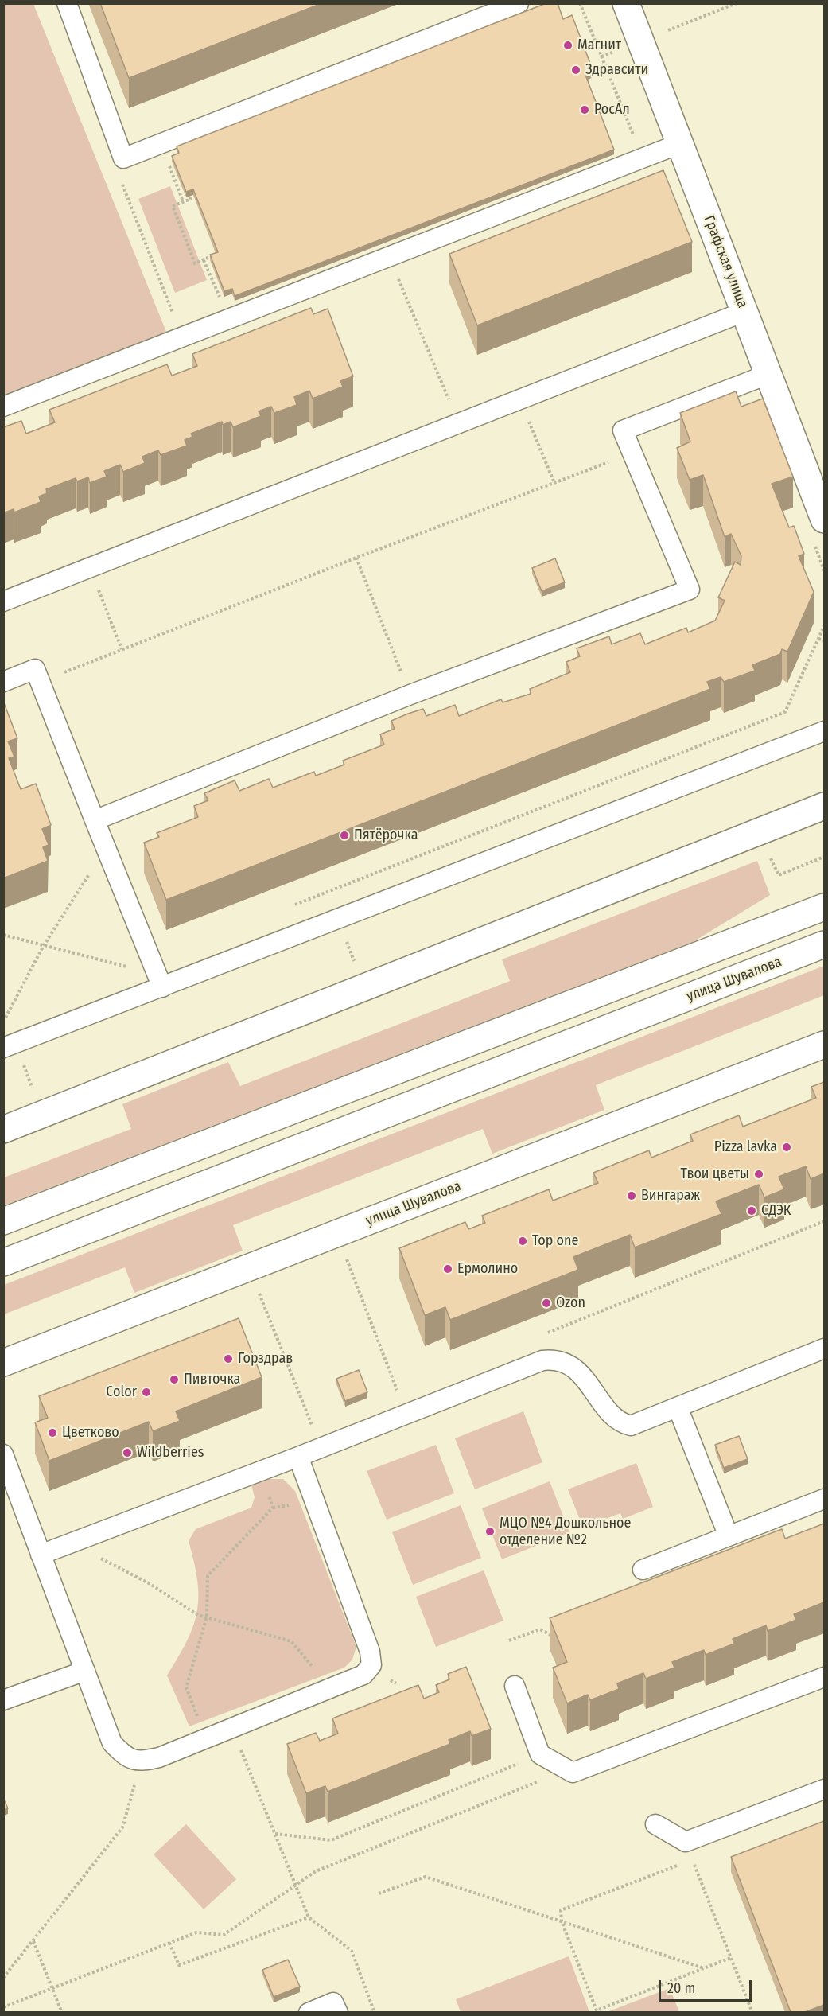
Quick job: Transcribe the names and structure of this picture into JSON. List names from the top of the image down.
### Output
{
  "streets": {
    "street": ["Графская улица", "улица Шувалова"]
  },
  "places": [
    "Магнит",
    "Здравсити",
    "РосАл",
    "Пятёрочка",
    "Pizza lavka",
    "Твои цветы",
    "Вингараж",
    "СДЭК",
    "Top one",
    "Ермолино",
    "Ozon",
    "Горздрав",
    "Пивточка",
    "Color",
    "Цветково",
    "Wildberries",
    "МЦО №4 Дошкольное отделение №2"
  ],
  "scale_bar": "20 m"
}
